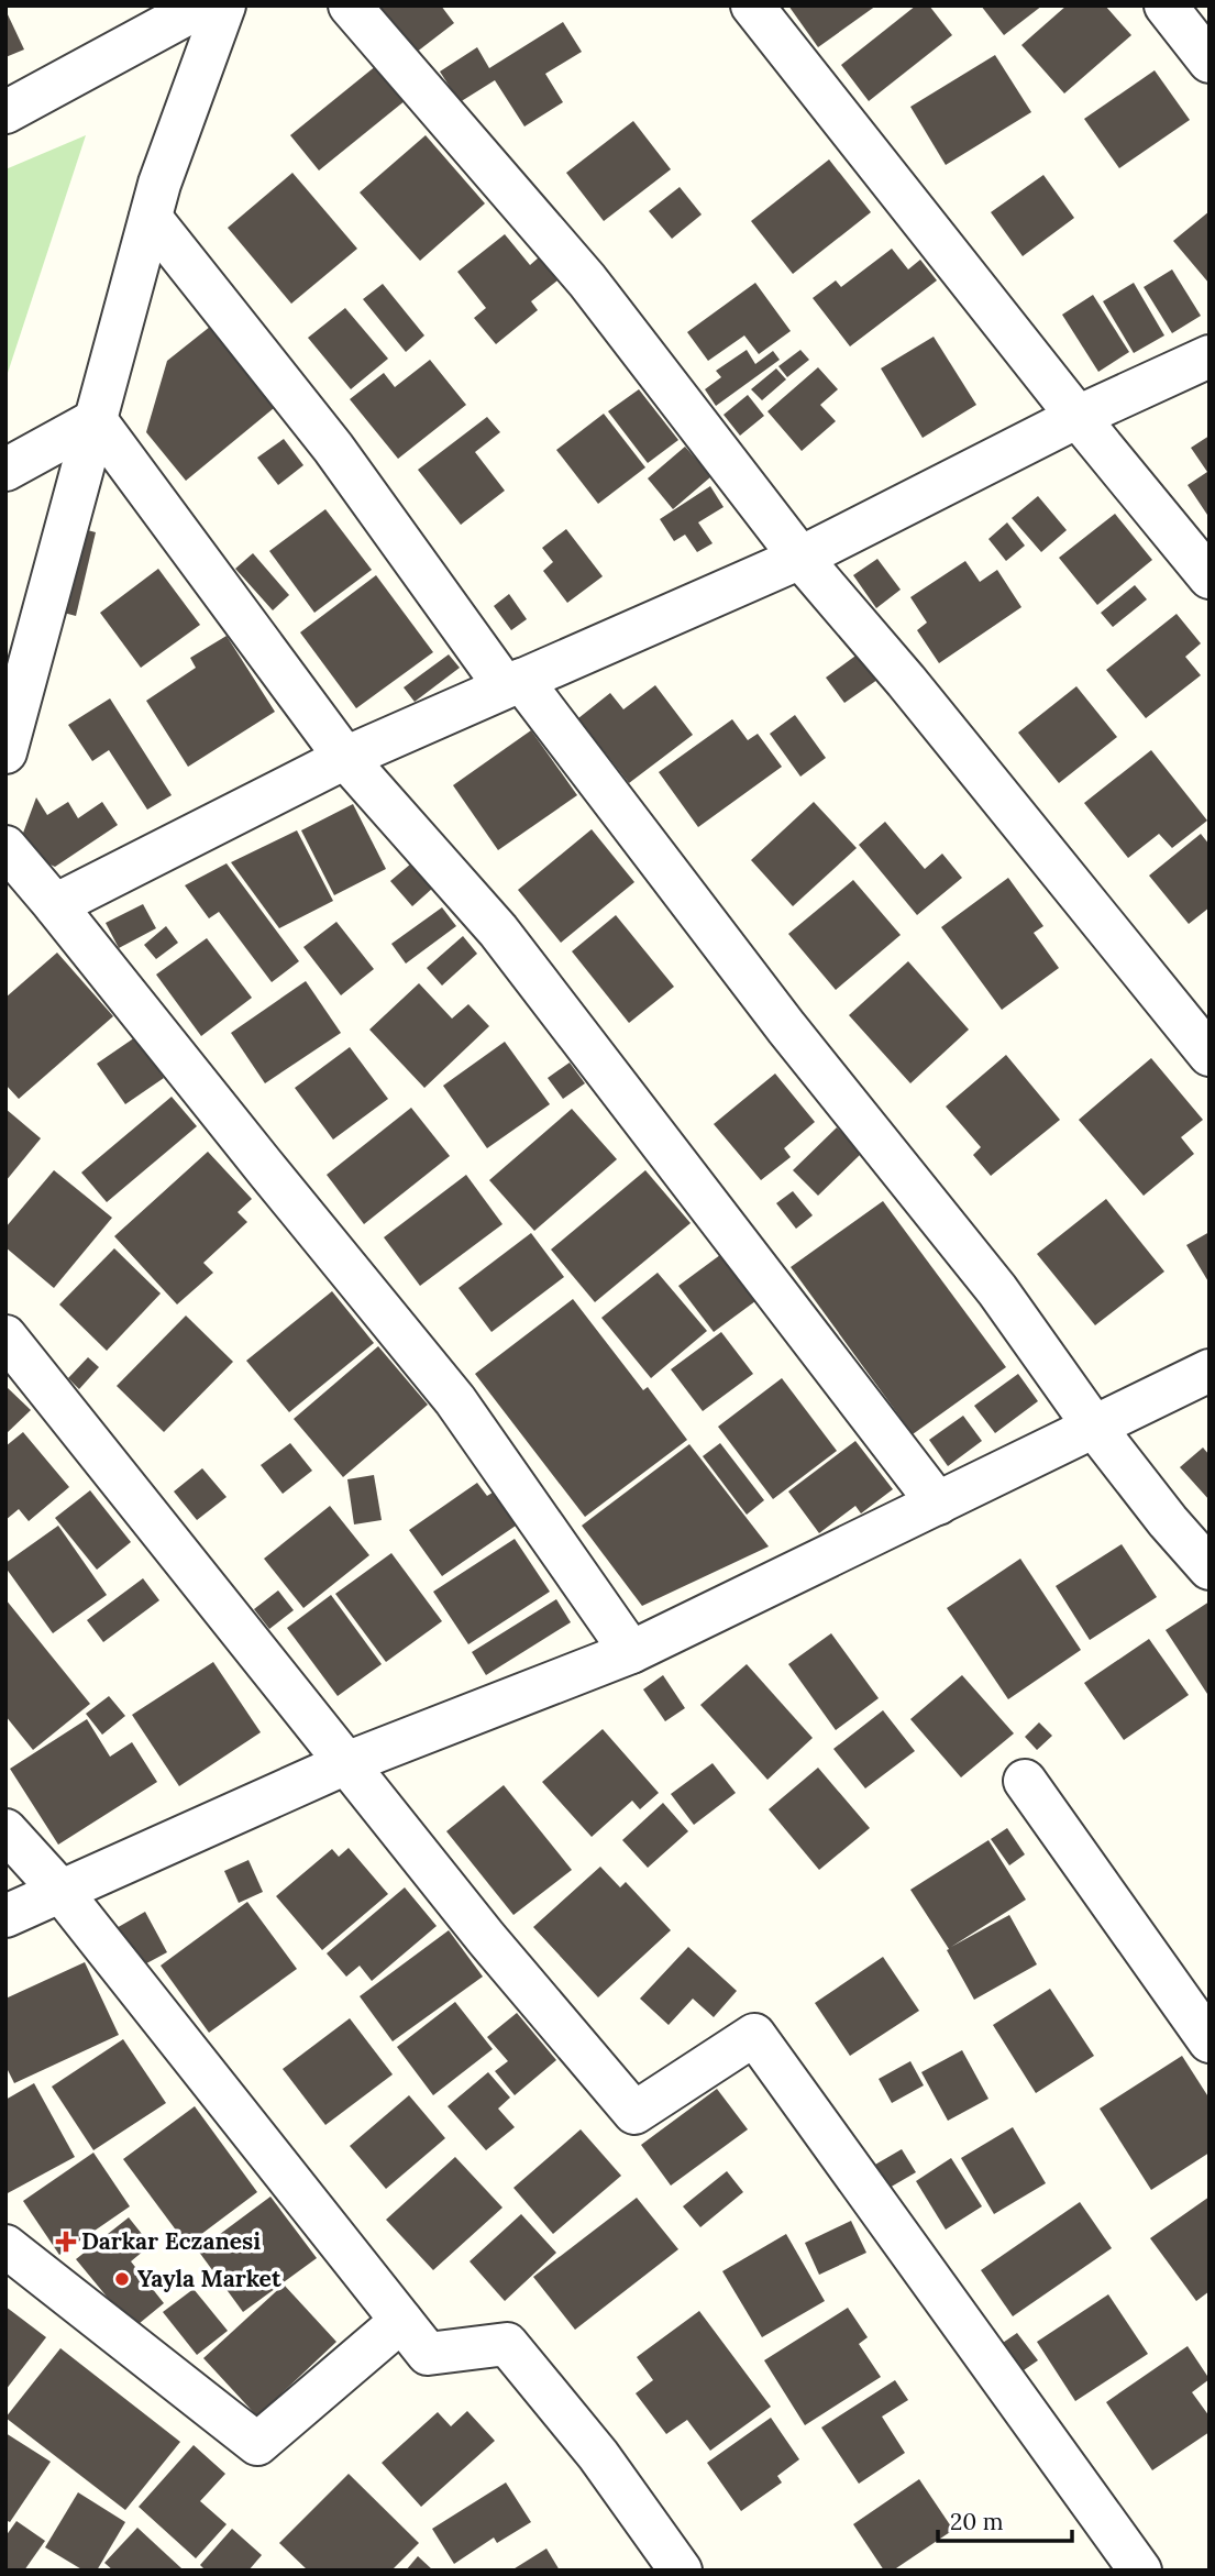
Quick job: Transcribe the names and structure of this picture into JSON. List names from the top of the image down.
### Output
{
  "places": {
    "health": ["Darkar Eczanesi"],
    "other": ["Yayla Market"]
  },
  "scale_bar": "20 m"
}
